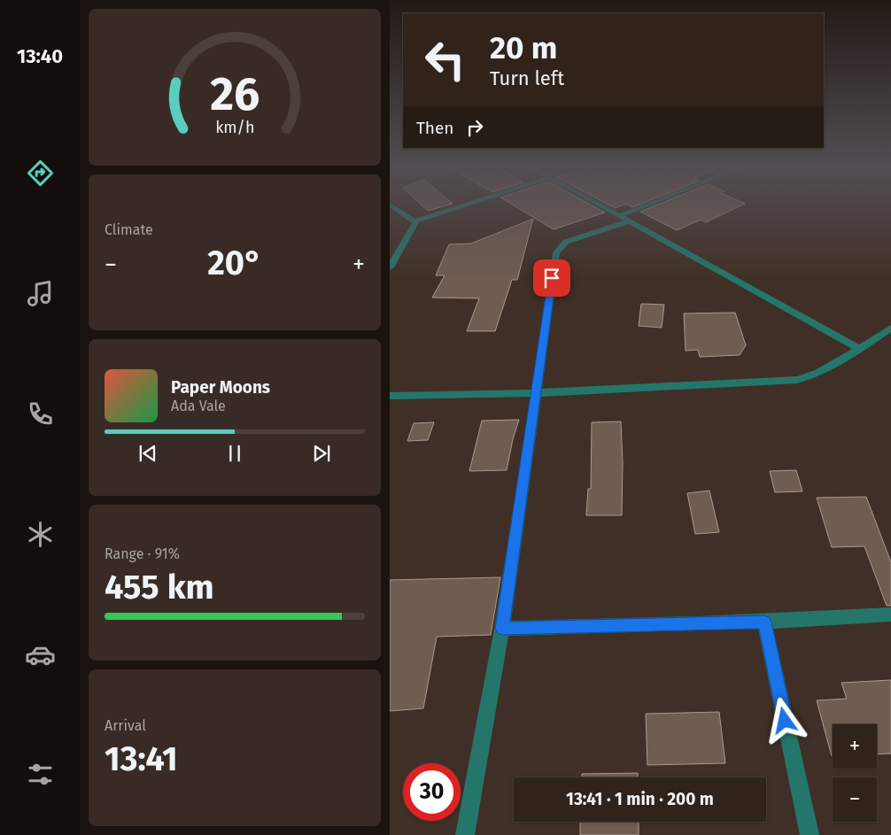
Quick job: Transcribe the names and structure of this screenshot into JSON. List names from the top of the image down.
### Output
{
  "page": {
    "tabs": "13:40",
    "turn": ["20 m", "Turn left"],
    "then": "Then",
    "tile": [
      "Climate",
      ["Range · 91%", "455 km"],
      ["Arrival", "13:41"]
    ],
    "heat": ["−", "20°", "+"],
    "song": ["Paper Moons", "Ada Vale"],
    "map_buttons": ["+", "−"],
    "limit": "30",
    "trip": "13:41 · 1 min · 200 m",
    "gauge": ["26", "km/h"]
  }
}
